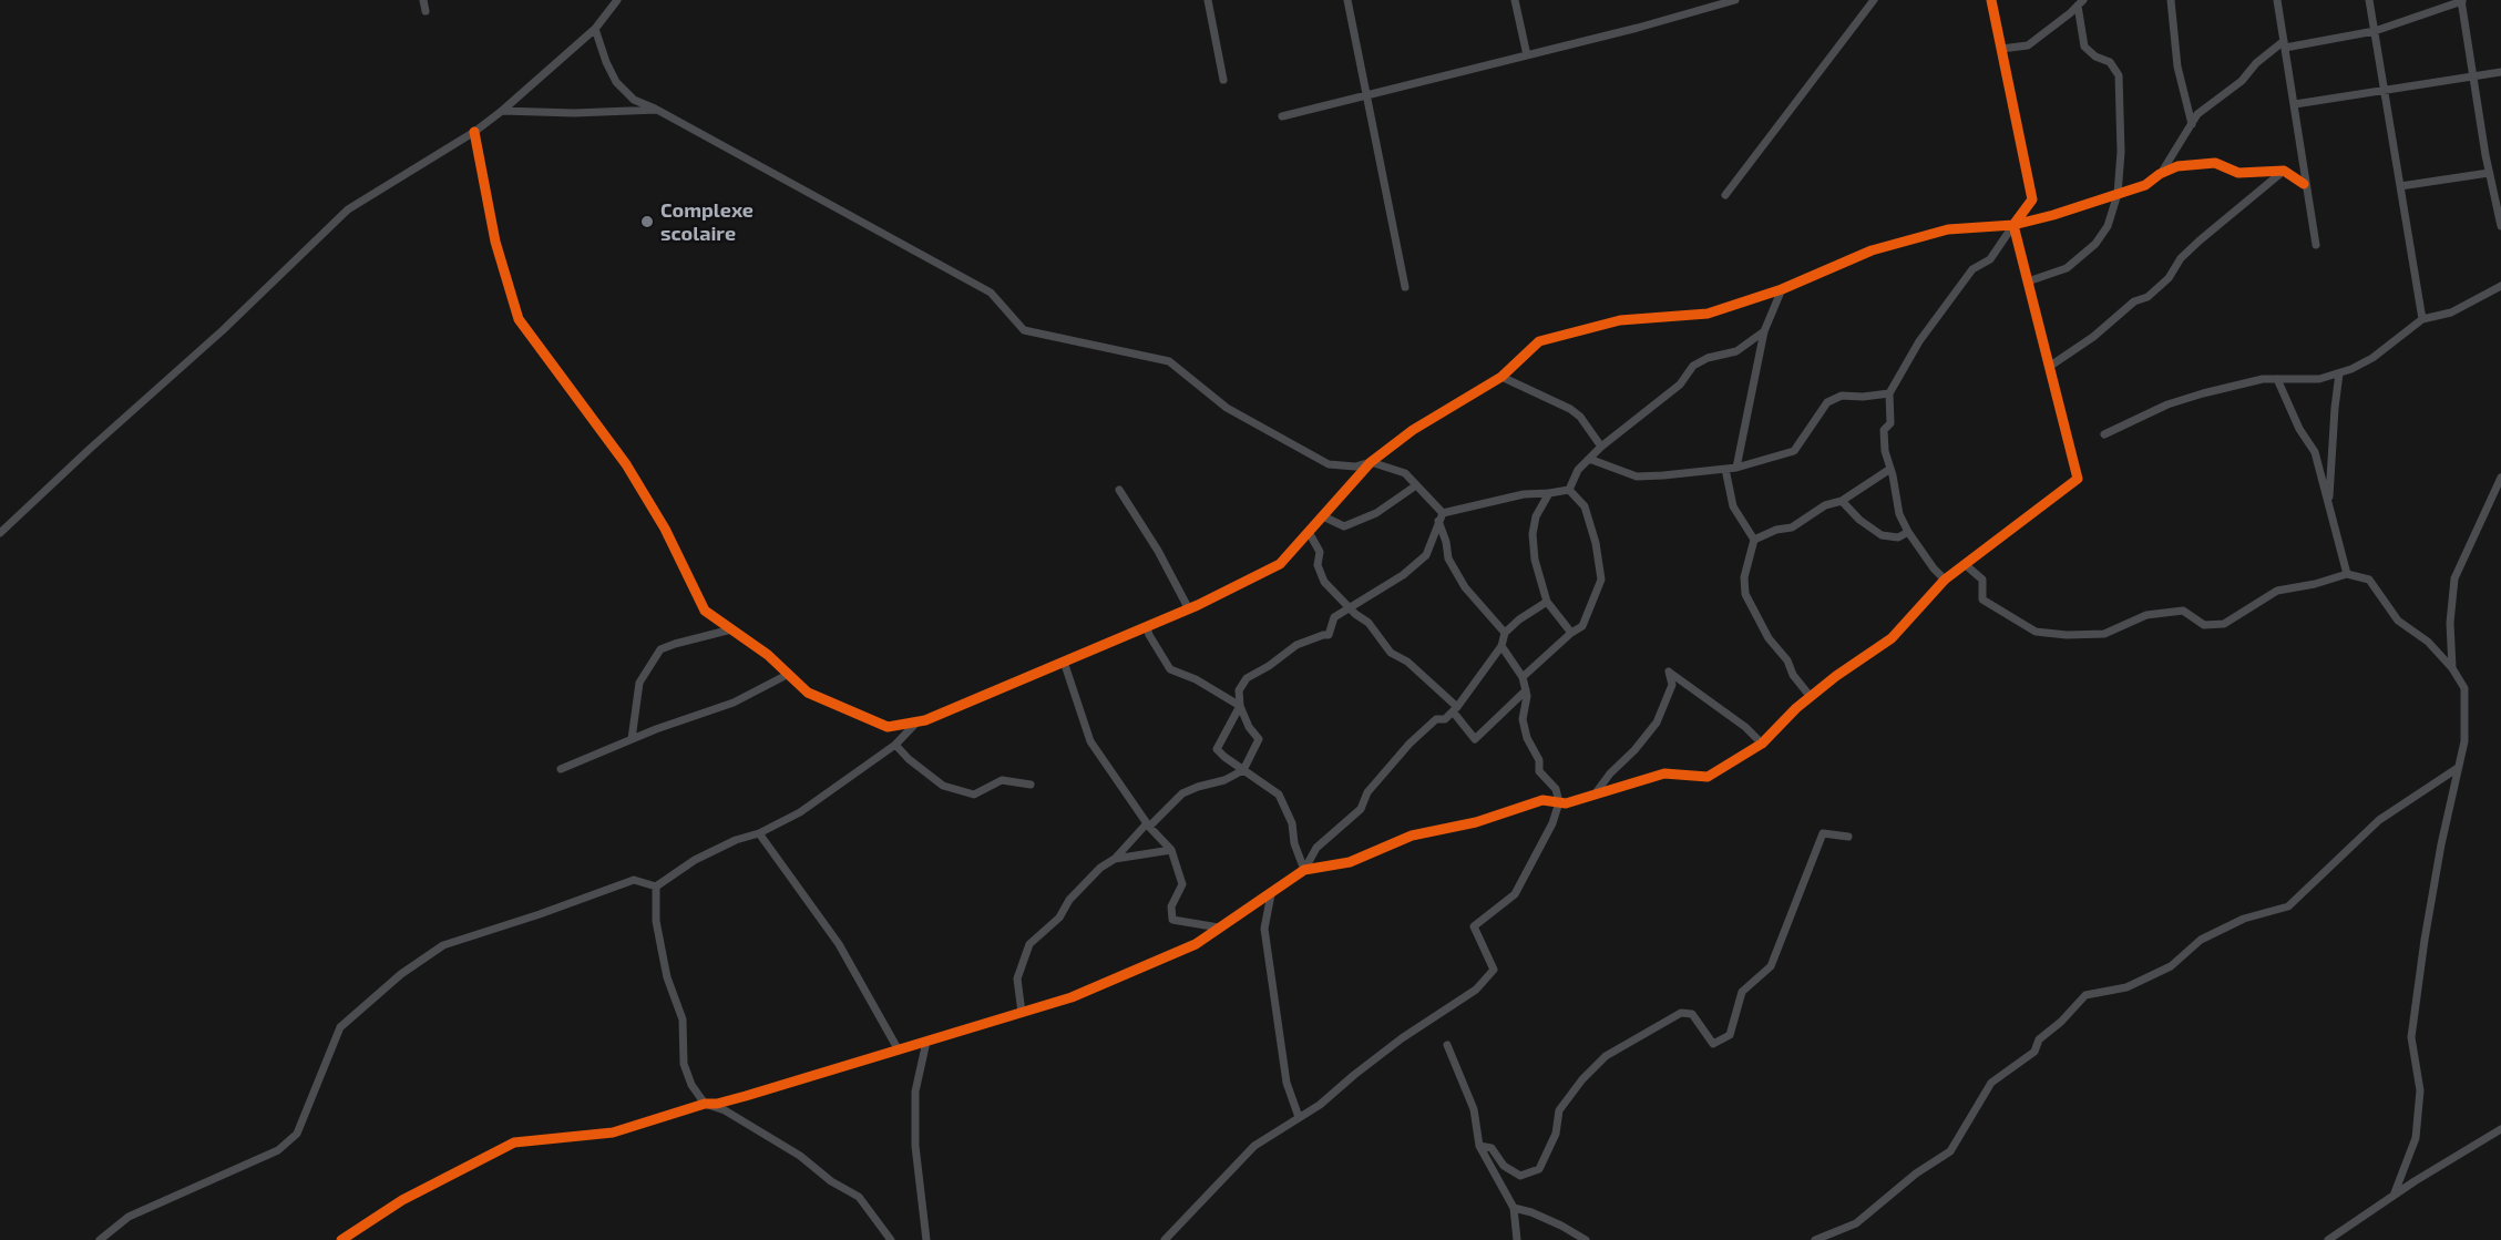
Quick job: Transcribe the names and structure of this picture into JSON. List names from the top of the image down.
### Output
{
  "places": ["Complexe scolaire"]
}
